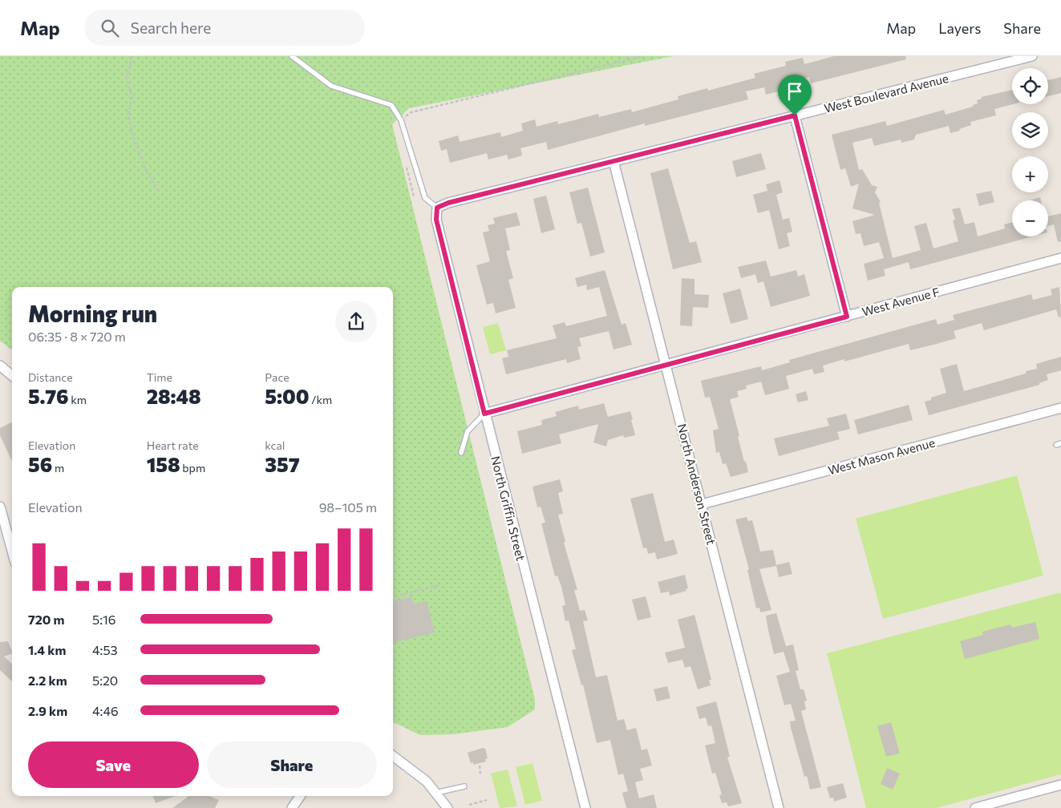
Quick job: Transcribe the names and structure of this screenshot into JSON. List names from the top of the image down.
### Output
{
  "streets": {
    "street": [
      "West Boulevard Avenue",
      "West Avenue F",
      "West Mason Avenue",
      "North Anderson Street",
      "North Griffin Street"
    ]
  },
  "crossings": [
    ["West Boulevard Avenue", "North Anderson Street"],
    ["West Boulevard Avenue", "North Griffin Street"],
    ["West Avenue F", "North Anderson Street"],
    ["West Avenue F", "North Griffin Street"],
    ["West Mason Avenue", "North Anderson Street"]
  ],
  "page": {
    "header": "Map",
    "search": "Search here",
    "nav": ["Map", "Layers", "Share"],
    "map_buttons": ["+", "−"],
    "heading": ["Morning run", "06:35 · 8 × 720 m"],
    "stats": [
      ["Distance", "5.76 km"],
      ["Time", "28:48"],
      ["Pace", "5:00 /km"],
      ["Elevation", "56 m"],
      ["Heart rate", "158 bpm"],
      ["kcal", "357"]
    ],
    "chart": ["Elevation", "98–105 m"],
    "list": [
      {
        "name": "720 m",
        "note": "5:16"
      },
      {
        "name": "1.4 km",
        "note": "4:53"
      },
      {
        "name": "2.2 km",
        "note": "5:20"
      },
      {
        "name": "2.9 km",
        "note": "4:46"
      }
    ],
    "buttons": ["Save", "Share"]
  }
}
